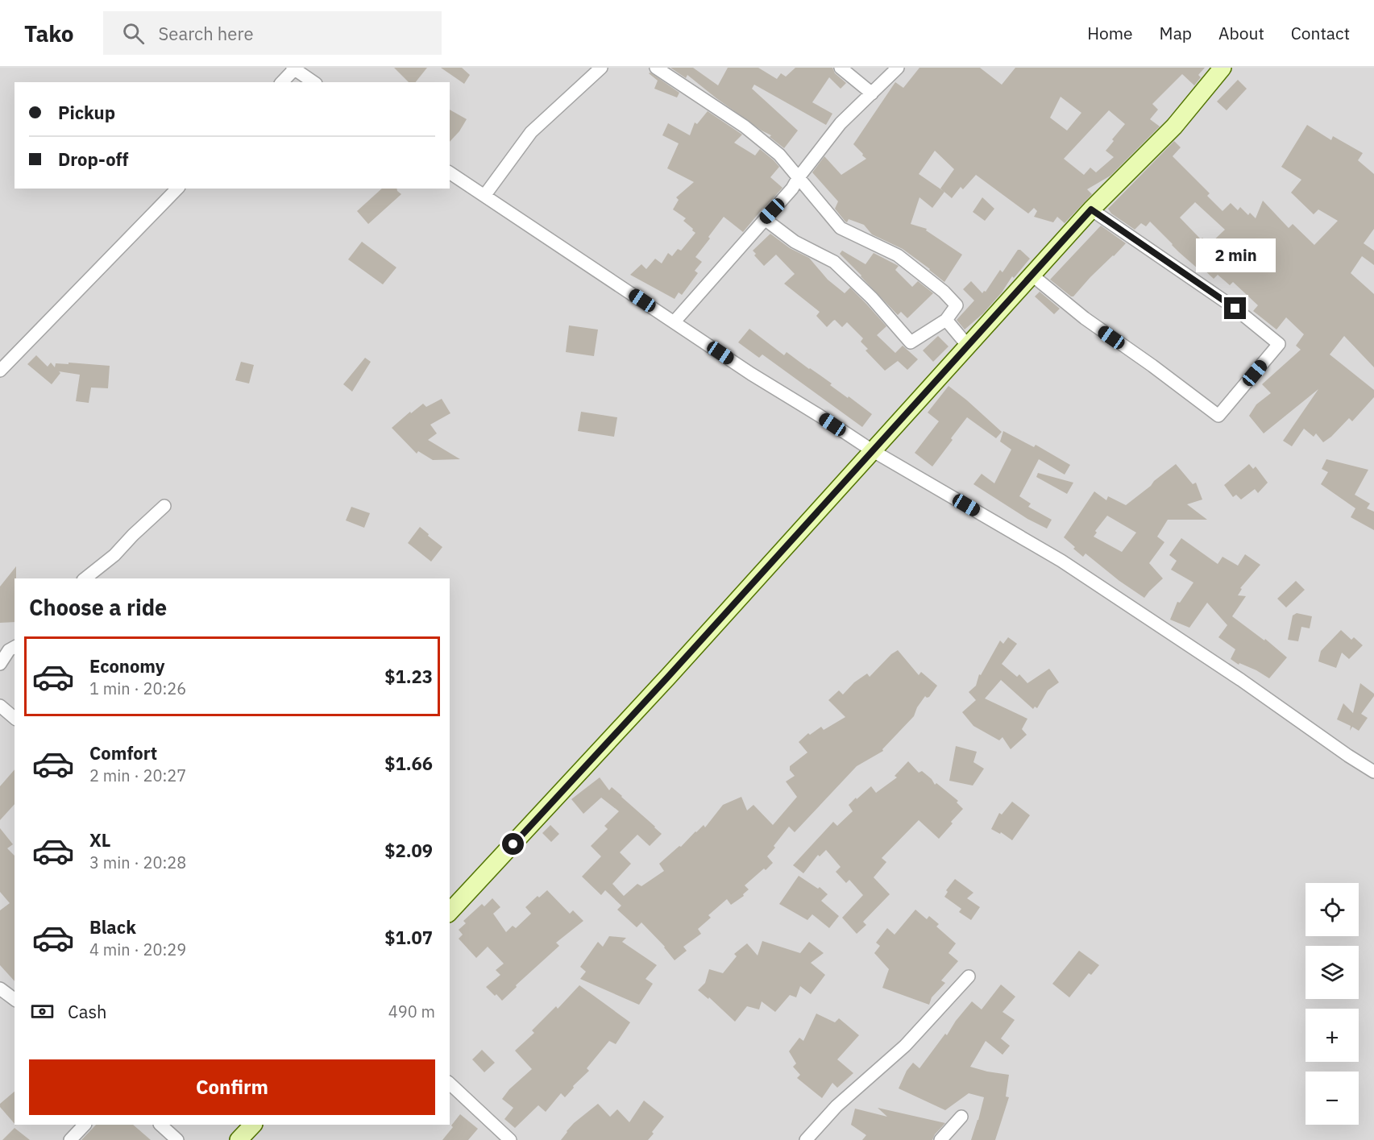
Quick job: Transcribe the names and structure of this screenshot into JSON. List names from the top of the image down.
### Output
{
  "page": {
    "header": "Tako",
    "search": "Search here",
    "nav": [
      "Home",
      "Map",
      "About",
      "Contact"
    ],
    "banner": ["Pickup", "Drop-off"],
    "bubble": "2 min",
    "heading": "Choose a ride",
    "list": [
      {
        "name": "Economy",
        "note": "1 min · 20:26",
        "value": "$1.23"
      },
      {
        "name": "Comfort",
        "note": "2 min · 20:27",
        "value": "$1.66"
      },
      {
        "name": "XL",
        "note": "3 min · 20:28",
        "value": "$2.09"
      },
      {
        "name": "Black",
        "note": "4 min · 20:29",
        "value": "$1.07"
      }
    ],
    "map_buttons": ["+", "−"],
    "pay": ["Cash", "490 m"],
    "buttons": "Confirm"
  }
}
